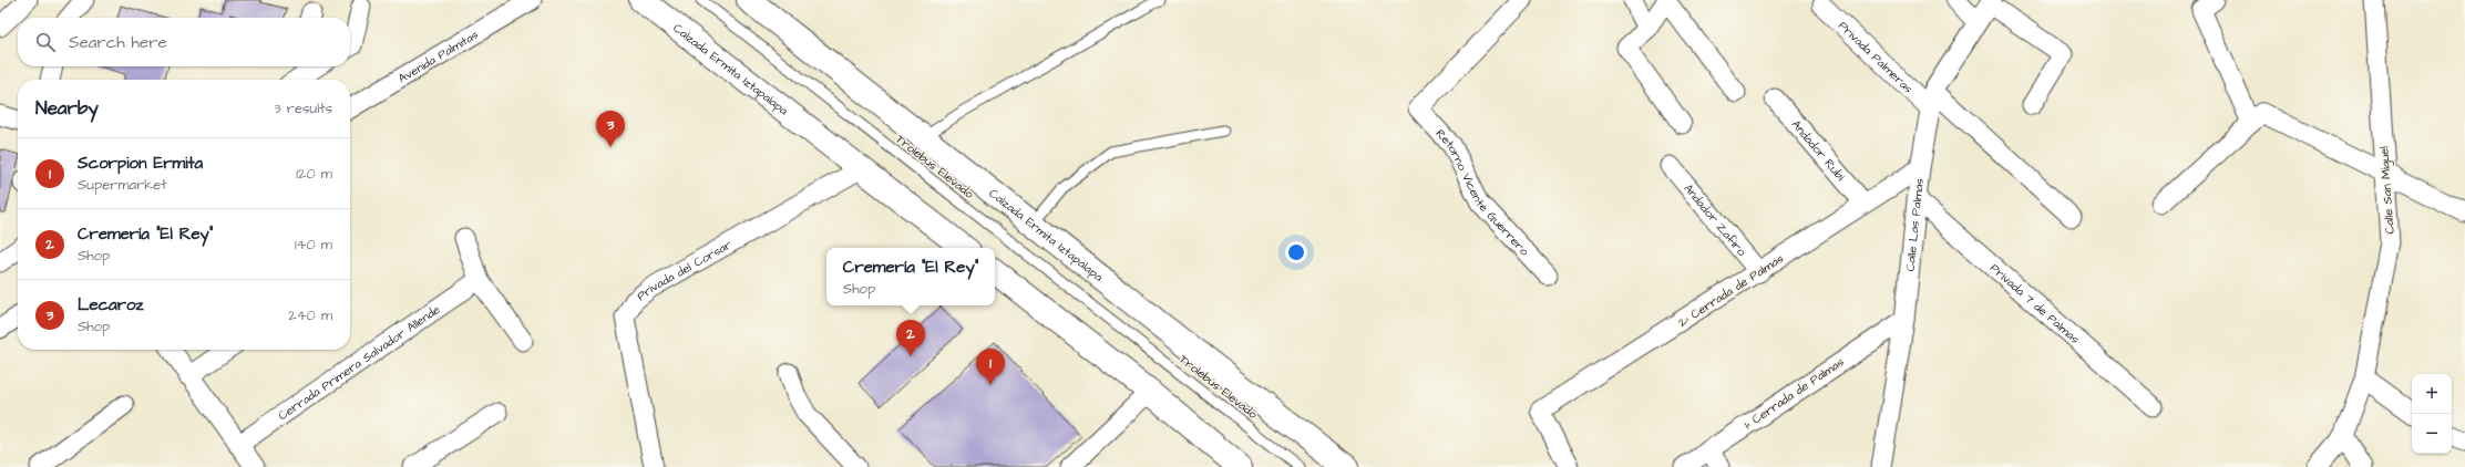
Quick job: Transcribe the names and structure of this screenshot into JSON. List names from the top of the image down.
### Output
{
  "streets": {
    "main road": ["Calzada Ermita Iztapalapa"],
    "street": [
      "Avenida Palmitas",
      "Privada Palmeras",
      "Andador Rubí",
      "Calle San Miguel",
      "Retorno Vicente Guerrero",
      "Andador Zafiro",
      "Calle Las Palmas",
      "Privada del Corsar",
      "2ª Cerrada de Palmas",
      "Privada 7 de Palmas",
      "Cerrada Primera Salvador Allende",
      "1ª Cerrada de Palmas"
    ],
    "lane": ["Trolebús Elevado"]
  },
  "crossings": [
    ["Privada Palmeras", "Calle Las Palmas"],
    ["Calzada Ermita Iztapalapa", "Privada del Corsar"],
    ["Andador Rubí", "2ª Cerrada de Palmas"],
    ["Andador Zafiro", "2ª Cerrada de Palmas"],
    ["Calle Las Palmas", "2ª Cerrada de Palmas"],
    ["Calle Las Palmas", "Privada 7 de Palmas"],
    ["Calle Las Palmas", "1ª Cerrada de Palmas"]
  ],
  "page": {
    "search": "Search here",
    "heading": ["Nearby", "3 results"],
    "pins": ["3", "2", "1"],
    "list": [
      {
        "mark": "1",
        "name": "Scorpion Ermita",
        "note": "Supermarket",
        "value": "120 m"
      },
      {
        "mark": "2",
        "name": "Cremería \"El Rey\"",
        "note": "Shop",
        "value": "140 m"
      },
      {
        "mark": "3",
        "name": "Lecaroz",
        "note": "Shop",
        "value": "240 m"
      }
    ],
    "popup": ["Cremería \"El Rey\"", "Shop"],
    "map_buttons": ["+", "−"]
  }
}
